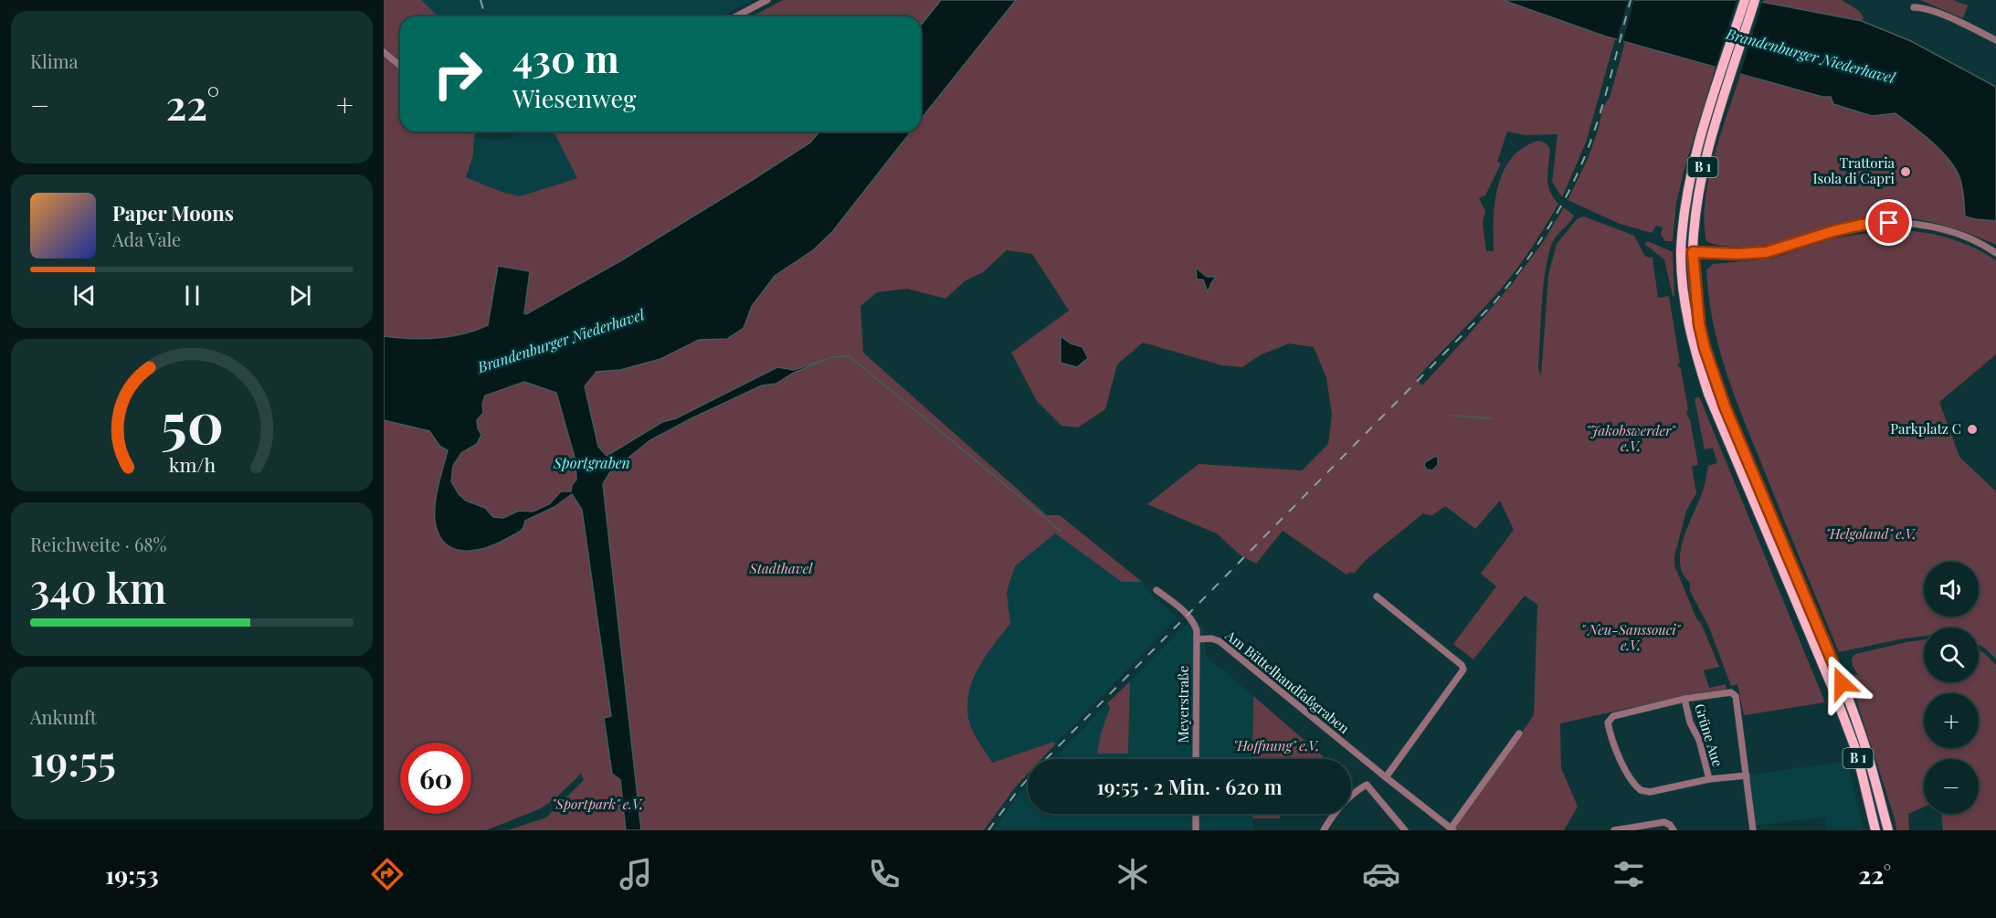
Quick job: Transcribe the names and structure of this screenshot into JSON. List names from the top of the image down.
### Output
{
  "streets": {
    "main road": ["B 1"],
    "street": ["Am Büttelhandfaßgraben", "Meyerstraße", "Grüne Aue"]
  },
  "crossings": [
    ["Am Büttelhandfaßgraben", "Meyerstraße"]
  ],
  "water": ["Brandenburger Niederhavel", "Sportgraben"],
  "parks": [
    "\"Jakobswerder\" e.V.",
    "\"Helgoland\" e.V.",
    "Stadthavel",
    "\" Neu-Sanssouci\" e.V.",
    "\"Hoffnung\" e.V.",
    "\"Sportpark\" e.V."
  ],
  "places": ["Trattoria Isola di Capri", "Parkplatz C"],
  "page": {
    "tile": [
      "Klima",
      ["Reichweite · 68%", "340 km"],
      ["Ankunft", "19:55"]
    ],
    "turn": ["430 m", "Wiesenweg"],
    "heat": ["−", "22°", "+"],
    "song": ["Paper Moons", "Ada Vale"],
    "map_buttons": ["+", "−"],
    "limit": "60",
    "trip": "19:55 · 2 Min. · 620 m",
    "tabs": ["19:53", "22°"],
    "gauge": ["50", "km/h"]
  }
}
